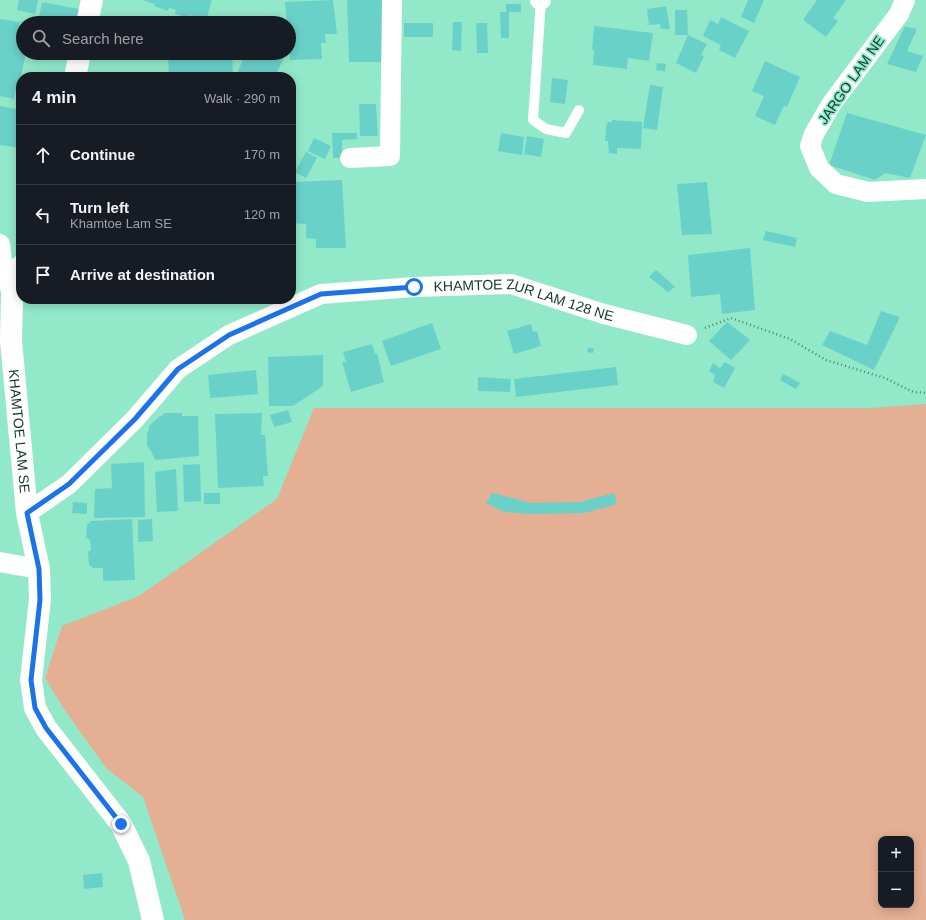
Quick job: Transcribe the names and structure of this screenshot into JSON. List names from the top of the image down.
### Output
{
  "streets": {
    "main road": ["KHAMTOE LAM SE"],
    "street": ["JARGO LAM NE", "KHAMTOE ZUR LAM 128 NE"]
  },
  "crossings": [
    ["KHAMTOE ZUR LAM 128 NE", "KHAMTOE LAM SE"]
  ],
  "page": {
    "search": "Search here",
    "heading": ["4 min", "Walk · 290 m"],
    "list": [
      ["Continue", "170 m"],
      ["Turn left", "Khamtoe Lam SE", "120 m"],
      "Arrive at destination"
    ],
    "map_buttons": ["+", "−"]
  }
}
